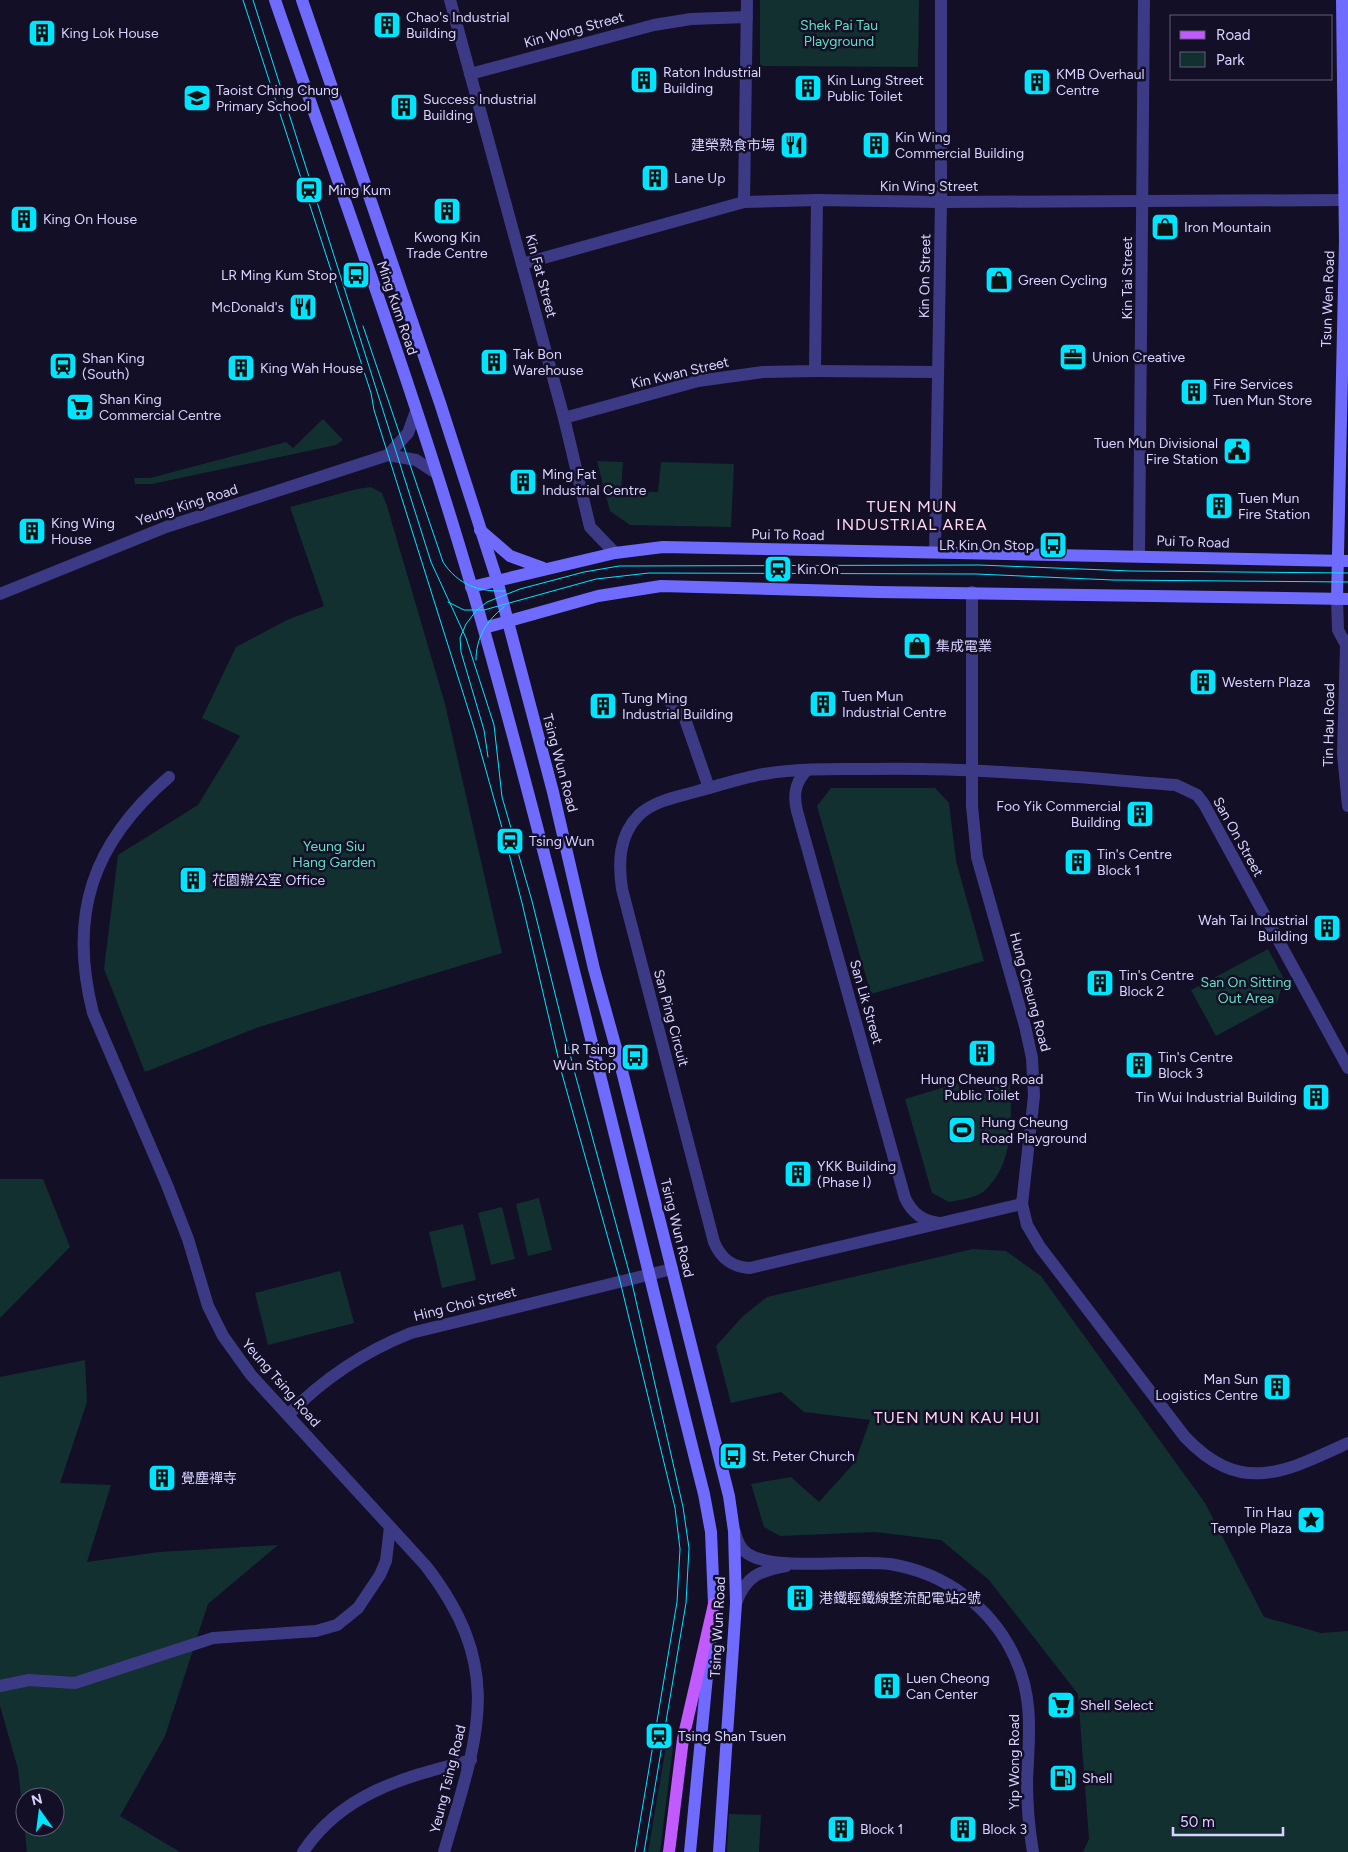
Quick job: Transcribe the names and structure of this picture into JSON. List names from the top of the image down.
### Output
{
  "streets": {
    "main road": [
      "Tsun Wen Road",
      "Ming Kum Road",
      "Pui To Road",
      "Tsing Wun Road"
    ],
    "street": [
      "Kin Wong Street",
      "Kin Wing Street",
      "Kin Fat Street",
      "Kin On Street",
      "Kin Tai Street",
      "Kin Kwan Street",
      "Yeung King Road",
      "Tin Hau Road",
      "San On Street",
      "Hung Cheung Road",
      "San Lik Street",
      "San Ping Circuit",
      "Hing Choi Street",
      "Yeung Tsing Road",
      "Yip Wong Road"
    ]
  },
  "crossings": [
    ["Kin Wong Street", "Kin Fat Street"],
    ["Kin Wing Street", "Kin Fat Street"],
    ["Kin Wing Street", "Kin On Street"],
    ["Kin Wing Street", "Kin Tai Street"],
    ["Kin Wing Street", "Tsun Wen Road"],
    ["Kin Fat Street", "Kin Kwan Street"],
    ["Kin Fat Street", "Pui To Road"],
    ["Kin On Street", "Kin Kwan Street"],
    ["Kin On Street", "Pui To Road"],
    ["Kin Tai Street", "Pui To Road"],
    ["Tsun Wen Road", "Pui To Road"],
    ["Tsun Wen Road", "Tin Hau Road"],
    ["Ming Kum Road", "Yeung King Road"],
    ["Ming Kum Road", "Pui To Road"],
    ["Ming Kum Road", "Tsing Wun Road"],
    ["Tsing Wun Road", "Hing Choi Street"],
    ["Tsing Wun Road", "Yip Wong Road"],
    ["San On Street", "Hung Cheung Road"],
    ["San On Street", "San Ping Circuit"],
    ["Hung Cheung Road", "San Ping Circuit"],
    ["San Lik Street", "San Ping Circuit"],
    ["Hing Choi Street", "Yeung Tsing Road"]
  ],
  "districts": ["TUEN MUN INDUSTRIAL AREA", "TUEN MUN KAU HUI"],
  "parks": ["Shek Pai Tau Playground", "Yeung Siu Hang Garden", "San On Sitting Out Area"],
  "places": {
    "building": [
      "Chao's Industrial Building",
      "King Lok House",
      "Raton Industrial Building",
      "KMB Overhaul Centre",
      "Kin Lung Street Public Toilet",
      "Success Industrial Building",
      "Kin Wing Commercial Building",
      "Lane Up",
      "Kwong Kin Trade Centre",
      "King On House",
      "Tak Bon Warehouse",
      "King Wah House",
      "Fire Services Tuen Mun Store",
      "Ming Fat Industrial Centre",
      "Tuen Mun Fire Station",
      "King Wing House",
      "Western Plaza",
      "Tuen Mun Industrial Centre",
      "Tung Ming Industrial Building",
      "Foo Yik Commercial Building",
      "Tin's Centre Block 1",
      "花園辦公室 Office",
      "Wah Tai Industrial Building",
      "Tin's Centre Block 2",
      "Hung Cheung Road Public Toilet",
      "Tin's Centre Block 3",
      "Tin Wui Industrial Building",
      "YKK Building (Phase I)",
      "Man Sun Logistics Centre",
      "覺塵禪寺",
      "港鐵輕鐵線整流配電站2號",
      "Luen Cheong Can Center",
      "Block 1",
      "Block 3"
    ],
    "school or university": ["Taoist Ching Chung Primary School"],
    "restaurant": ["建榮熟食市場", "McDonald's"],
    "station": [
      "Ming Kum",
      "Shan King (South)",
      "Kin On",
      "Tsing Wun",
      "Tsing Shan Tsuen"
    ],
    "shop": ["Iron Mountain", "Green Cycling", "集成電業"],
    "bus stop": [
      "LR Ming Kum Stop",
      "LR Kin On Stop",
      "LR Tsing Wun Stop",
      "St. Peter Church"
    ],
    "office": ["Union Creative"],
    "supermarket": ["Shan King Commercial Centre", "Shell Select"],
    "public building": ["Tuen Mun Divisional Fire Station"],
    "sports": ["Hung Cheung Road Playground"],
    "place": ["Tin Hau Temple Plaza"],
    "fuel station": ["Shell"]
  },
  "legend": ["Road", "Park"],
  "scale_bar": "50 m",
  "north": "top"
}
